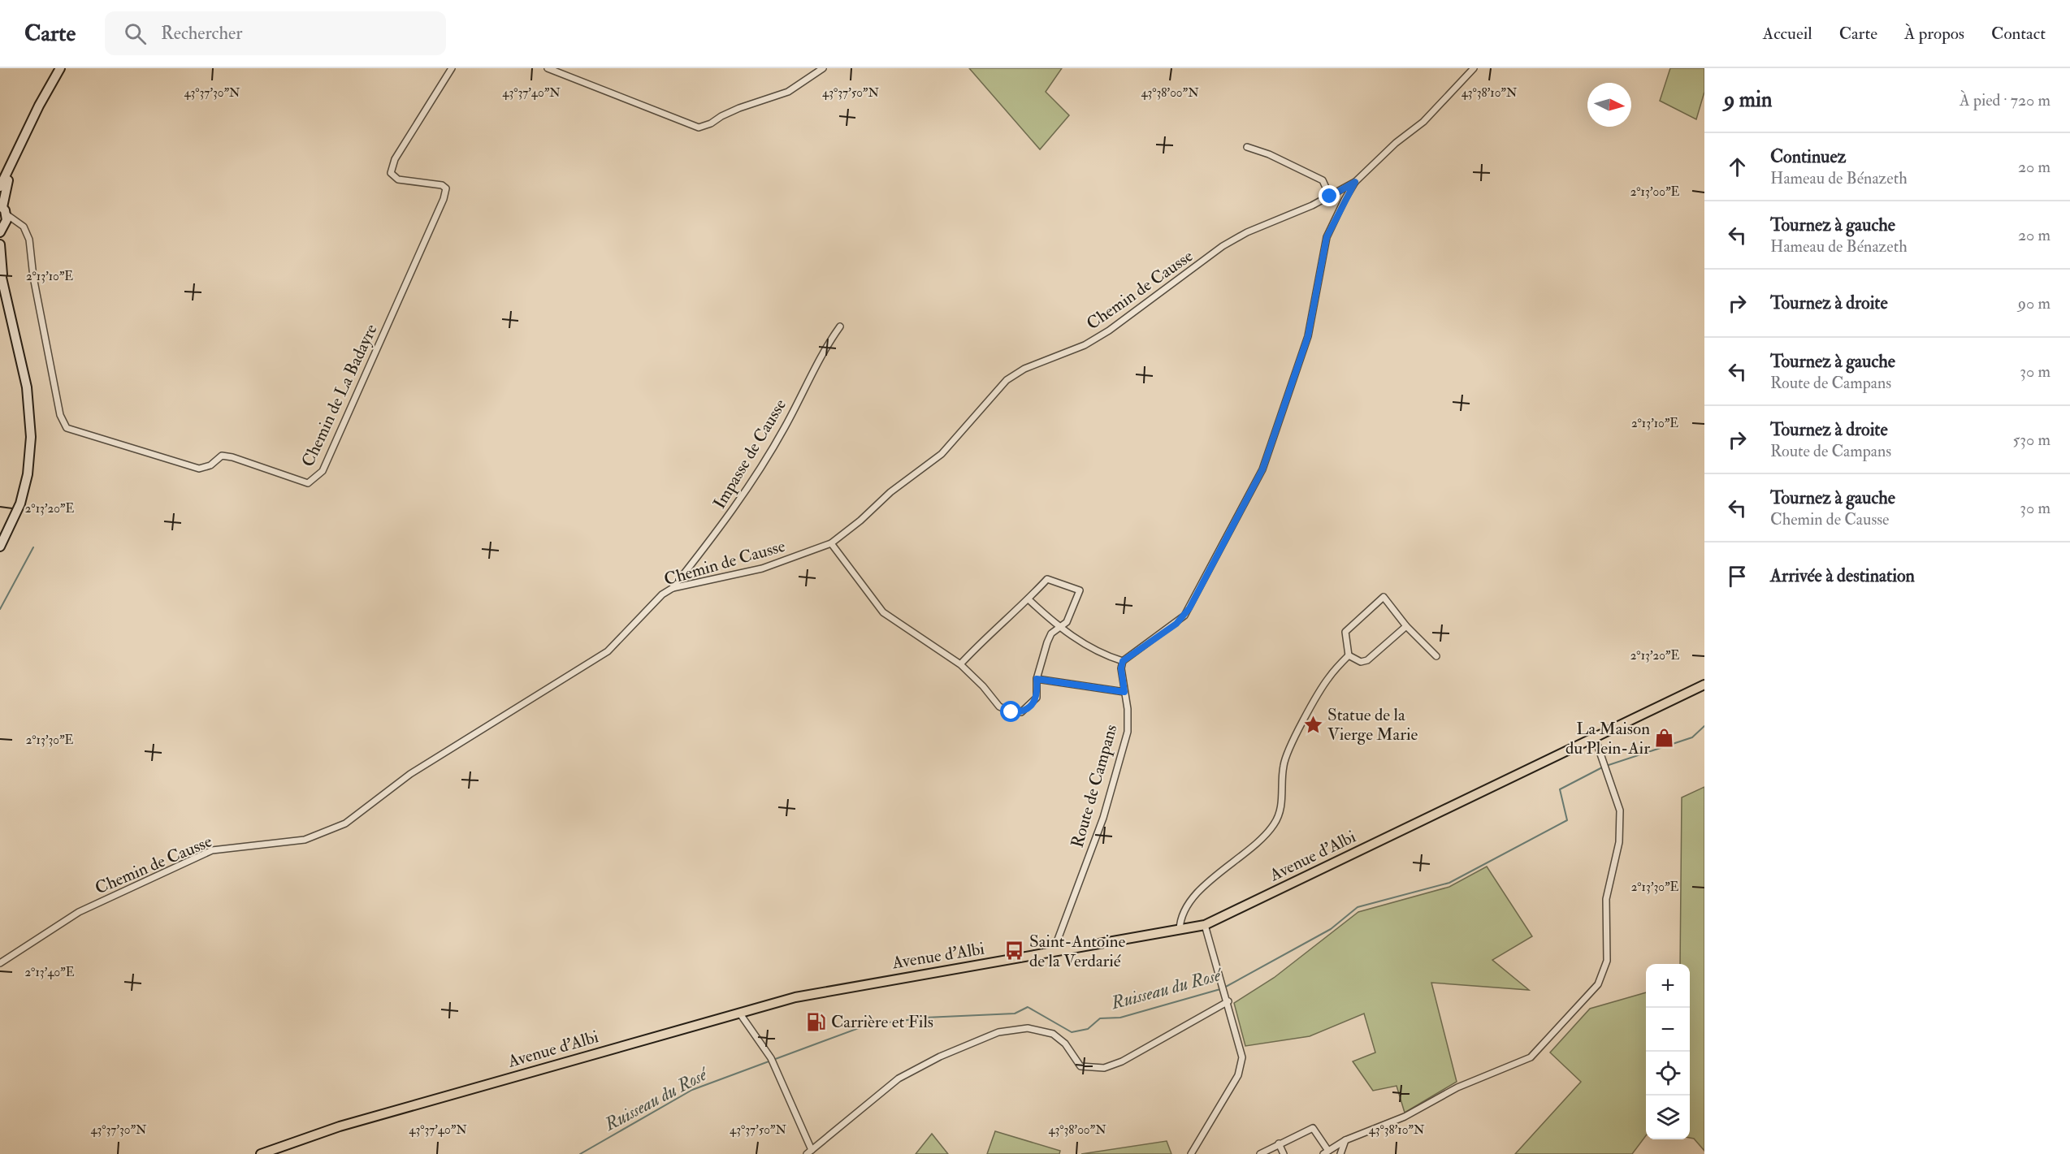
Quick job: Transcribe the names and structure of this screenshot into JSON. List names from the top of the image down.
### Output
{
  "streets": {
    "main road": ["Avenue d'Albi"],
    "street": [
      "Chemin de Causse",
      "Chemin de La Badayre",
      "Impasse de Causse",
      "Route de Campans"
    ]
  },
  "crossings": [
    ["Chemin de Causse", "Impasse de Causse"],
    ["Route de Campans", "Avenue d'Albi"]
  ],
  "water": ["Ruisseau du Rosé"],
  "places": {
    "place": ["Statue de la Vierge Marie"],
    "shop": ["La Maison du Plein-Air"],
    "bus stop": ["Saint-Antoine de la Verdarié"],
    "fuel station": ["Carrière et Fils"]
  },
  "north": "right",
  "page": {
    "header": "Carte",
    "search": "Rechercher",
    "nav": [
      "Accueil",
      "Carte",
      "À propos",
      "Contact"
    ],
    "heading": ["9 min", "À pied · 720 m"],
    "list": [
      ["Continuez", "Hameau de Bénazeth", "20 m"],
      ["Tournez à gauche", "Hameau de Bénazeth", "20 m"],
      ["Tournez à droite", "90 m"],
      ["Tournez à gauche", "Route de Campans", "30 m"],
      ["Tournez à droite", "Route de Campans", "530 m"],
      ["Tournez à gauche", "Chemin de Causse", "30 m"],
      "Arrivée à destination"
    ],
    "map_buttons": ["+", "−"]
  },
  "coordinates": [
    "43°37'30\"N",
    "43°37'40\"N",
    "43°37'50\"N",
    "43°38'00\"N",
    "43°38'10\"N",
    "2°13'00\"E",
    "2°13'10\"E",
    "2°13'20\"E",
    "2°13'30\"E",
    "2°13'40\"E"
  ]
}
